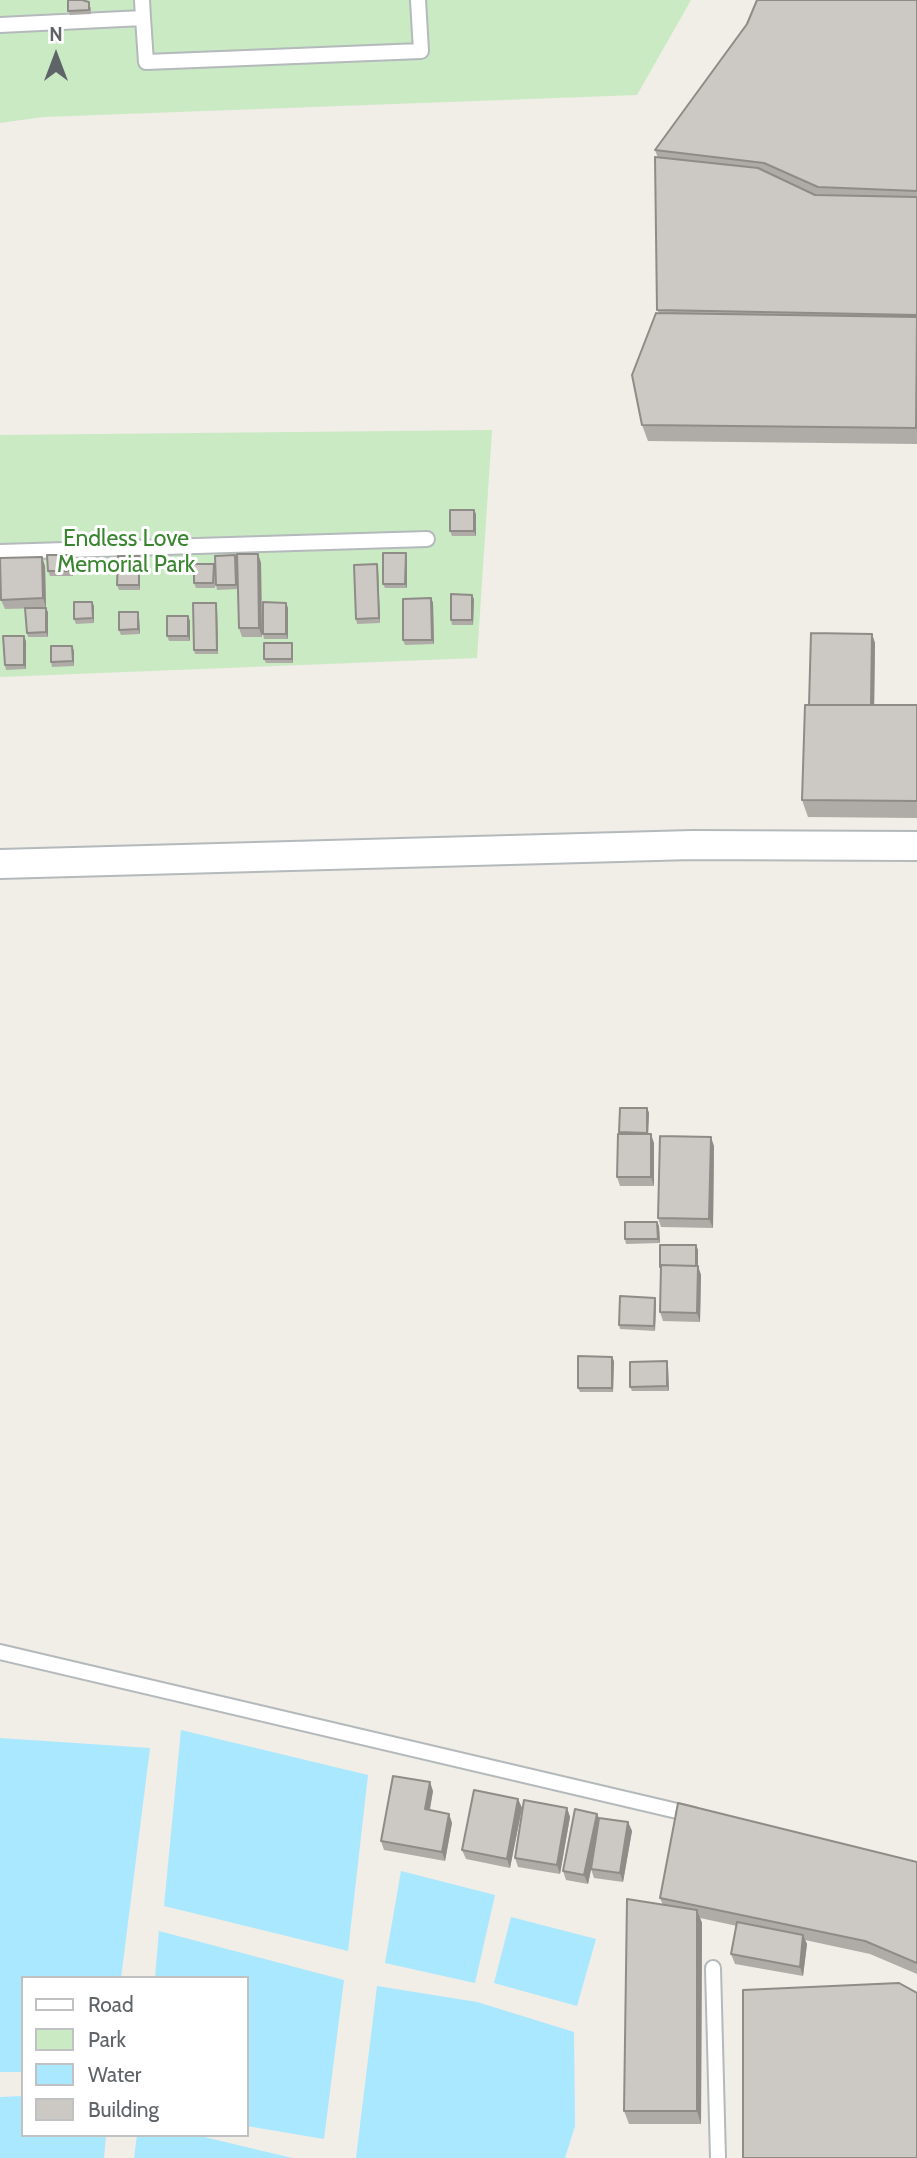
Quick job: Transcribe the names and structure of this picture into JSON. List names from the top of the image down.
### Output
{
  "parks": ["Endless Love Memorial Park"],
  "legend": [
    "Road",
    "Park",
    "Water",
    "Building"
  ],
  "north": "top"
}
